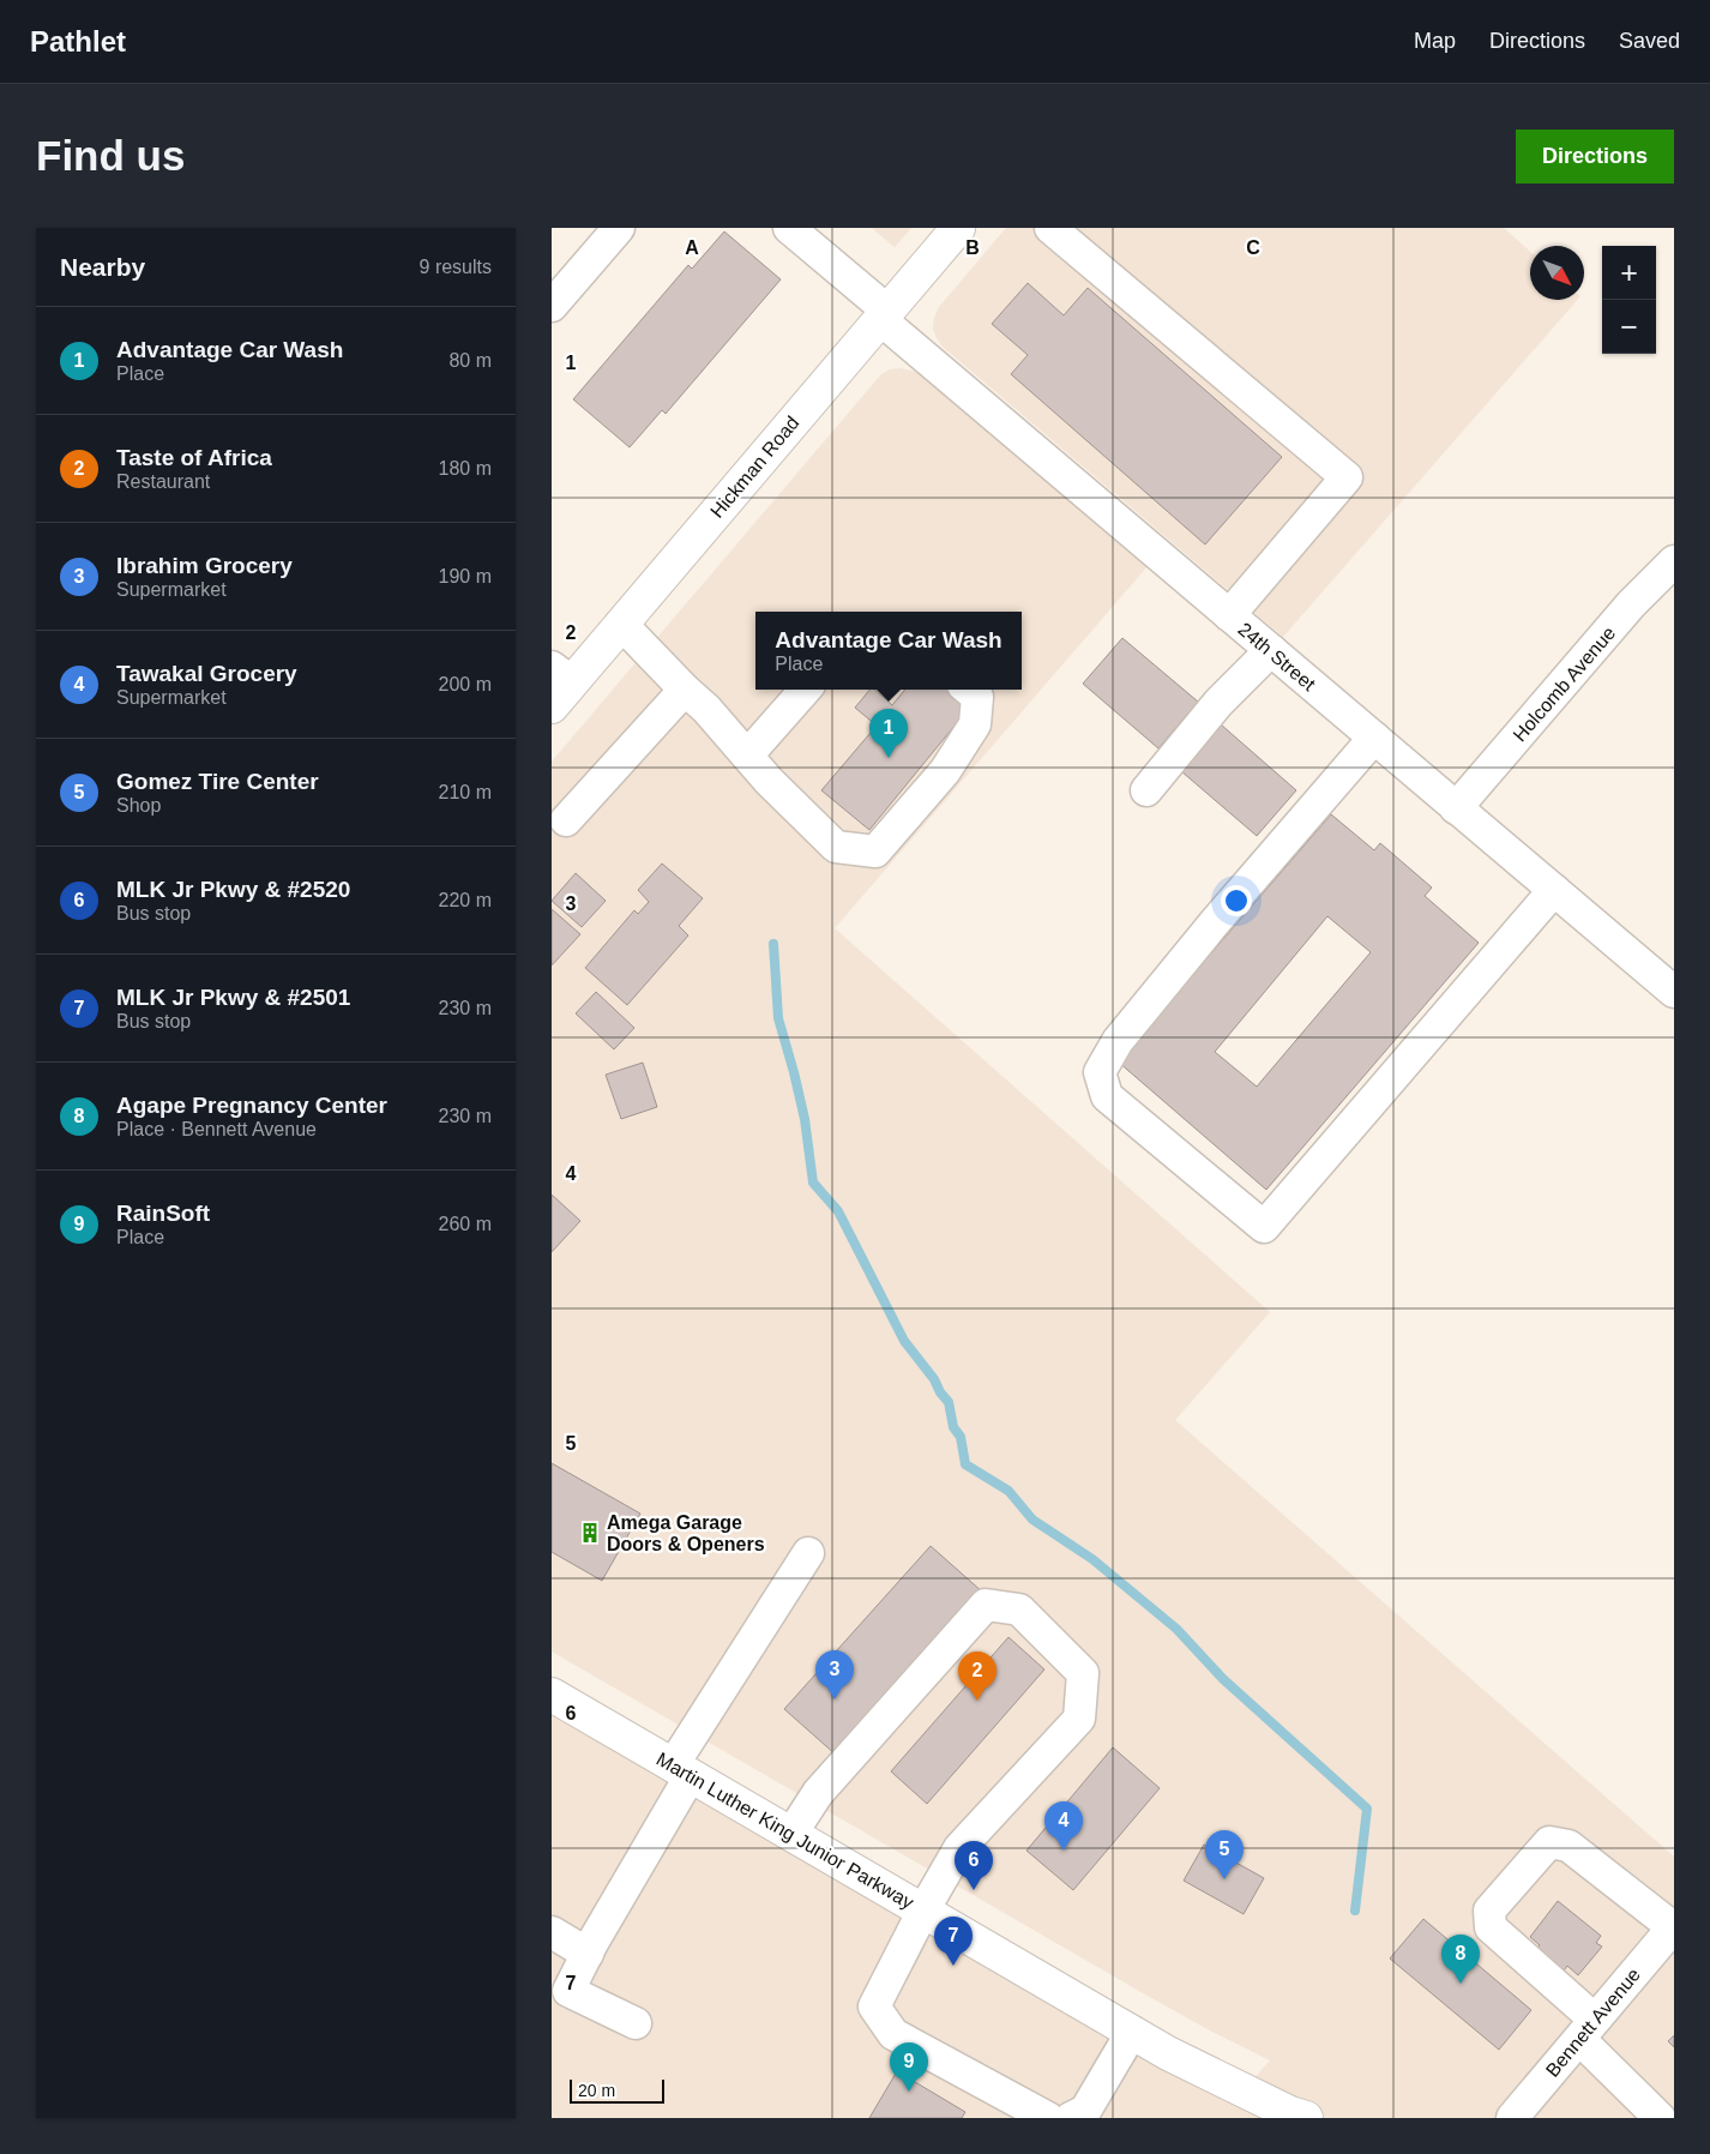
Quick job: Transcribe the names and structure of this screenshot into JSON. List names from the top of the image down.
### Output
{
  "streets": {
    "main road": ["Hickman Road", "Martin Luther King Junior Parkway"],
    "street": ["24th Street", "Holcomb Avenue", "Bennett Avenue"]
  },
  "crossings": [
    ["Hickman Road", "24th Street"],
    ["24th Street", "Holcomb Avenue"]
  ],
  "places": {
    "building": ["Amega Garage Doors & Openers"]
  },
  "scale_bar": "20 m",
  "north": "bottom right",
  "page": {
    "header": "Pathlet",
    "nav": ["Map", "Directions", "Saved"],
    "buttons": "Directions",
    "title": "Find us",
    "heading": ["Nearby", "9 results"],
    "map_buttons": ["+", "−"],
    "list": [
      {
        "mark": "1",
        "name": "Advantage Car Wash",
        "note": "Place",
        "value": "80 m"
      },
      {
        "mark": "2",
        "name": "Taste of Africa",
        "note": "Restaurant",
        "value": "180 m"
      },
      {
        "mark": "3",
        "name": "Ibrahim Grocery",
        "note": "Supermarket",
        "value": "190 m"
      },
      {
        "mark": "4",
        "name": "Tawakal Grocery",
        "note": "Supermarket",
        "value": "200 m"
      },
      {
        "mark": "5",
        "name": "Gomez Tire Center",
        "note": "Shop",
        "value": "210 m"
      },
      {
        "mark": "6",
        "name": "MLK Jr Pkwy & #2520",
        "note": "Bus stop",
        "value": "220 m"
      },
      {
        "mark": "7",
        "name": "MLK Jr Pkwy & #2501",
        "note": "Bus stop",
        "value": "230 m"
      },
      {
        "mark": "8",
        "name": "Agape Pregnancy Center",
        "note": "Place · Bennett Avenue",
        "value": "230 m"
      },
      {
        "mark": "9",
        "name": "RainSoft",
        "note": "Place",
        "value": "260 m"
      }
    ],
    "popup": ["Advantage Car Wash", "Place"],
    "pins": [
      "1",
      "3",
      "2",
      "4",
      "5",
      "6",
      "7",
      "8",
      "9"
    ],
    "scale": "20 m"
  },
  "grid": {
    "columns": ["A", "B", "C"],
    "rows": [
      "1",
      "2",
      "3",
      "4",
      "5",
      "6",
      "7"
    ]
  }
}
